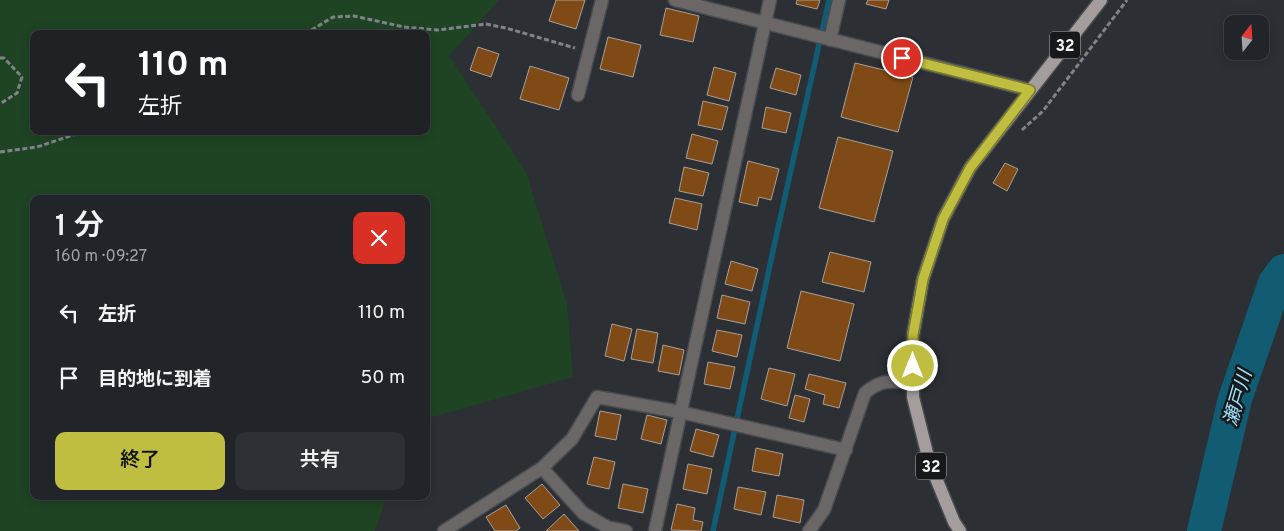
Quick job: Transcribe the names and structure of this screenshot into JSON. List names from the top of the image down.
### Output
{
  "streets": {
    "main road": ["32"]
  },
  "water": ["瀬戸川"],
  "north": "top",
  "page": {
    "turn": ["110 m", "左折"],
    "heading": ["1 分", "160 m · 09:27"],
    "list": [
      {
        "name": "左折",
        "value": "110 m"
      },
      {
        "name": "目的地に到着",
        "value": "50 m"
      }
    ],
    "buttons": ["終了", "共有"]
  }
}
